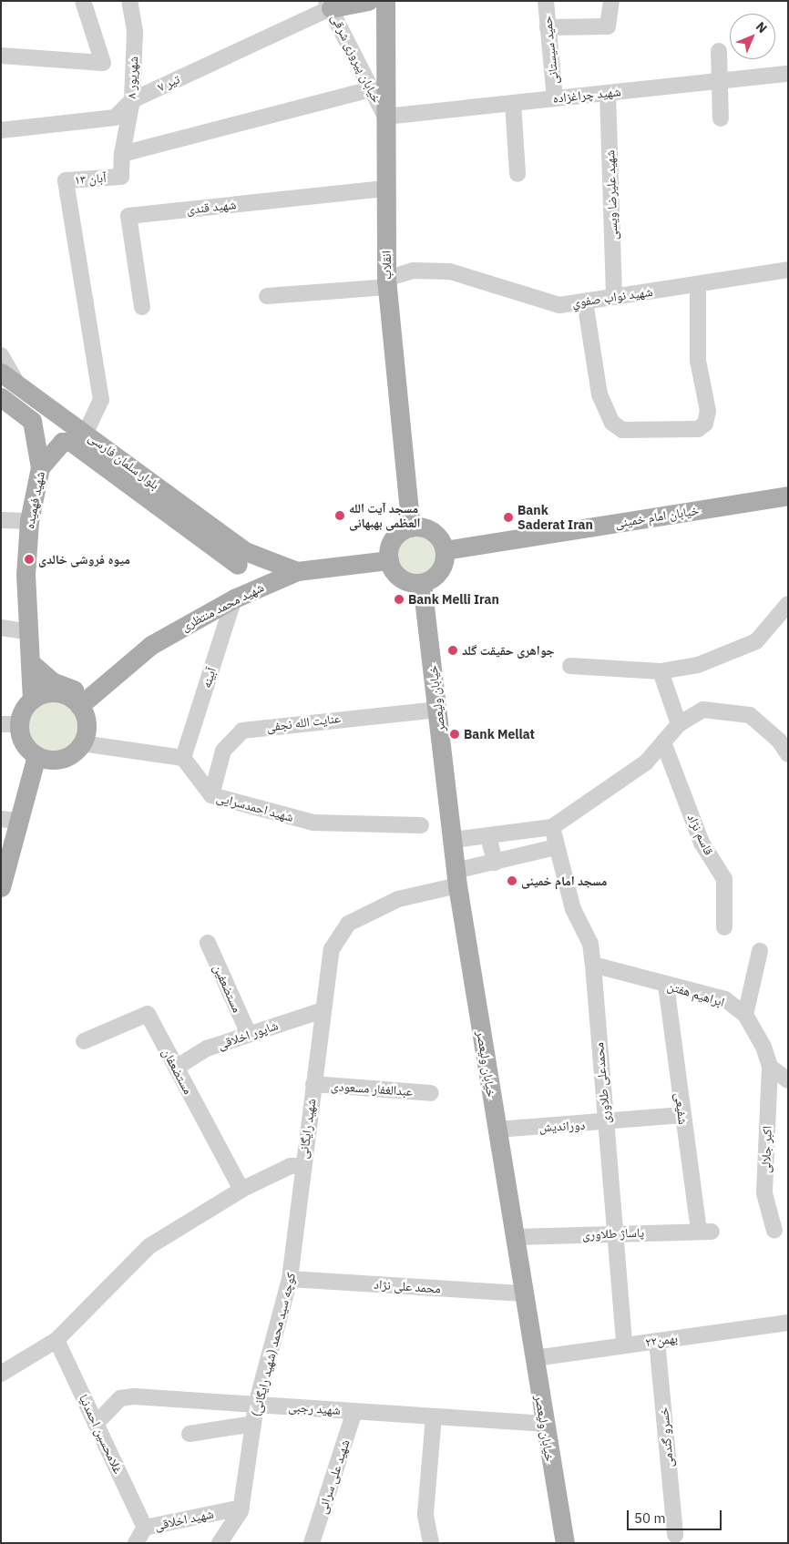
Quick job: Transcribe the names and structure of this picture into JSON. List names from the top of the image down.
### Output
{
  "streets": {
    "main road": [
      "انقلاب",
      "بلوار سلمان فارسی",
      "شهید فهمیده",
      "خیابان امام خمینی",
      "شهید محمد منتظری",
      "خیابان ولیعصر"
    ],
    "street": [
      "حمید سیستانی",
      "خیابان پیروزی شرقی",
      "۸ شهریور",
      "۷ تیر",
      "شهید چراغزاده",
      "۱۳ آبان",
      "شهید علیرضا ویسی",
      "شهید قندی",
      "شهید نواب صفوي",
      "آبینه",
      "عنایت الله نجفی",
      "شهید احمدسرایی",
      "قاسم نژاد",
      "مستضعفین",
      "ابراهیم هفتن",
      "شاپور اخلاقی",
      "مستضعفان",
      "محمدعلی طلاوری",
      "عبدالغفار مسعودی",
      "شفیعی",
      "دوراندیش",
      "شهید رایگانی",
      "اکبر جلالی",
      "پاساژ طلاوری",
      "محمد علی نژاد",
      "۲۲بهمن",
      "کوچه سید محمد (شهید رایگانی)",
      "شهید رجبی",
      "غلامحسین احمدنیا",
      "خسرو گندمی",
      "شهید علی سرائی",
      "شهید اخلاقی"
    ]
  },
  "crossings": [
    ["حمید سیستانی", "شهید چراغزاده"],
    ["خیابان پیروزی شرقی", "۷ تیر"],
    ["خیابان پیروزی شرقی", "شهید چراغزاده"],
    ["خیابان پیروزی شرقی", "انقلاب"],
    ["۸ شهریور", "۷ تیر"],
    ["۸ شهریور", "۱۳ آبان"],
    ["شهید چراغزاده", "شهید علیرضا ویسی"],
    ["شهید چراغزاده", "انقلاب"],
    ["۱۳ آبان", "بلوار سلمان فارسی"],
    ["شهید علیرضا ویسی", "شهید نواب صفوي"],
    ["شهید قندی", "انقلاب"],
    ["انقلاب", "شهید نواب صفوي"],
    ["انقلاب", "خیابان امام خمینی"],
    ["انقلاب", "شهید محمد منتظری"],
    ["انقلاب", "خیابان ولیعصر"],
    ["بلوار سلمان فارسی", "شهید فهمیده"],
    ["شهید فهمیده", "شهید محمد منتظری"],
    ["خیابان امام خمینی", "شهید محمد منتظری"],
    ["خیابان امام خمینی", "خیابان ولیعصر"],
    ["شهید محمد منتظری", "آبینه"],
    ["شهید محمد منتظری", "خیابان ولیعصر"],
    ["آبینه", "شهید احمدسرایی"],
    ["خیابان ولیعصر", "عنایت الله نجفی"],
    ["خیابان ولیعصر", "دوراندیش"],
    ["خیابان ولیعصر", "شهید رایگانی"],
    ["خیابان ولیعصر", "پاساژ طلاوری"],
    ["خیابان ولیعصر", "محمد علی نژاد"],
    ["خیابان ولیعصر", "۲۲بهمن"],
    ["خیابان ولیعصر", "شهید رجبی"],
    ["عنایت الله نجفی", "شهید احمدسرایی"],
    ["مستضعفین", "شاپور اخلاقی"],
    ["ابراهیم هفتن", "محمدعلی طلاوری"],
    ["ابراهیم هفتن", "شفیعی"],
    ["ابراهیم هفتن", "اکبر جلالی"],
    ["شاپور اخلاقی", "مستضعفان"],
    ["شاپور اخلاقی", "شهید رایگانی"],
    ["مستضعفان", "شهید رایگانی"],
    ["محمدعلی طلاوری", "دوراندیش"],
    ["محمدعلی طلاوری", "شهید رایگانی"],
    ["محمدعلی طلاوری", "پاساژ طلاوری"],
    ["محمدعلی طلاوری", "۲۲بهمن"],
    ["عبدالغفار مسعودی", "شهید رایگانی"],
    ["شفیعی", "دوراندیش"],
    ["شفیعی", "پاساژ طلاوری"],
    ["شهید رایگانی", "کوچه سید محمد (شهید رایگانی)"],
    ["شهید رایگانی", "غلامحسین احمدنیا"],
    ["محمد علی نژاد", "کوچه سید محمد (شهید رایگانی)"],
    ["۲۲بهمن", "خسرو گندمی"],
    ["کوچه سید محمد (شهید رایگانی)", "شهید رجبی"],
    ["کوچه سید محمد (شهید رایگانی)", "شهید اخلاقی"],
    ["شهید رجبی", "غلامحسین احمدنیا"],
    ["شهید رجبی", "شهید علی سرائی"],
    ["غلامحسین احمدنیا", "شهید اخلاقی"]
  ],
  "places": [
    "مسجد آیت الله العظمی بهبهانی",
    "Bank Saderat Iran",
    "میوه فروشی خالدی",
    "Bank Melli Iran",
    "جواهری حقیقت گلد",
    "Bank Mellat",
    "مسجد امام خمینی"
  ],
  "scale_bar": "50 m",
  "north": "top right"
}
